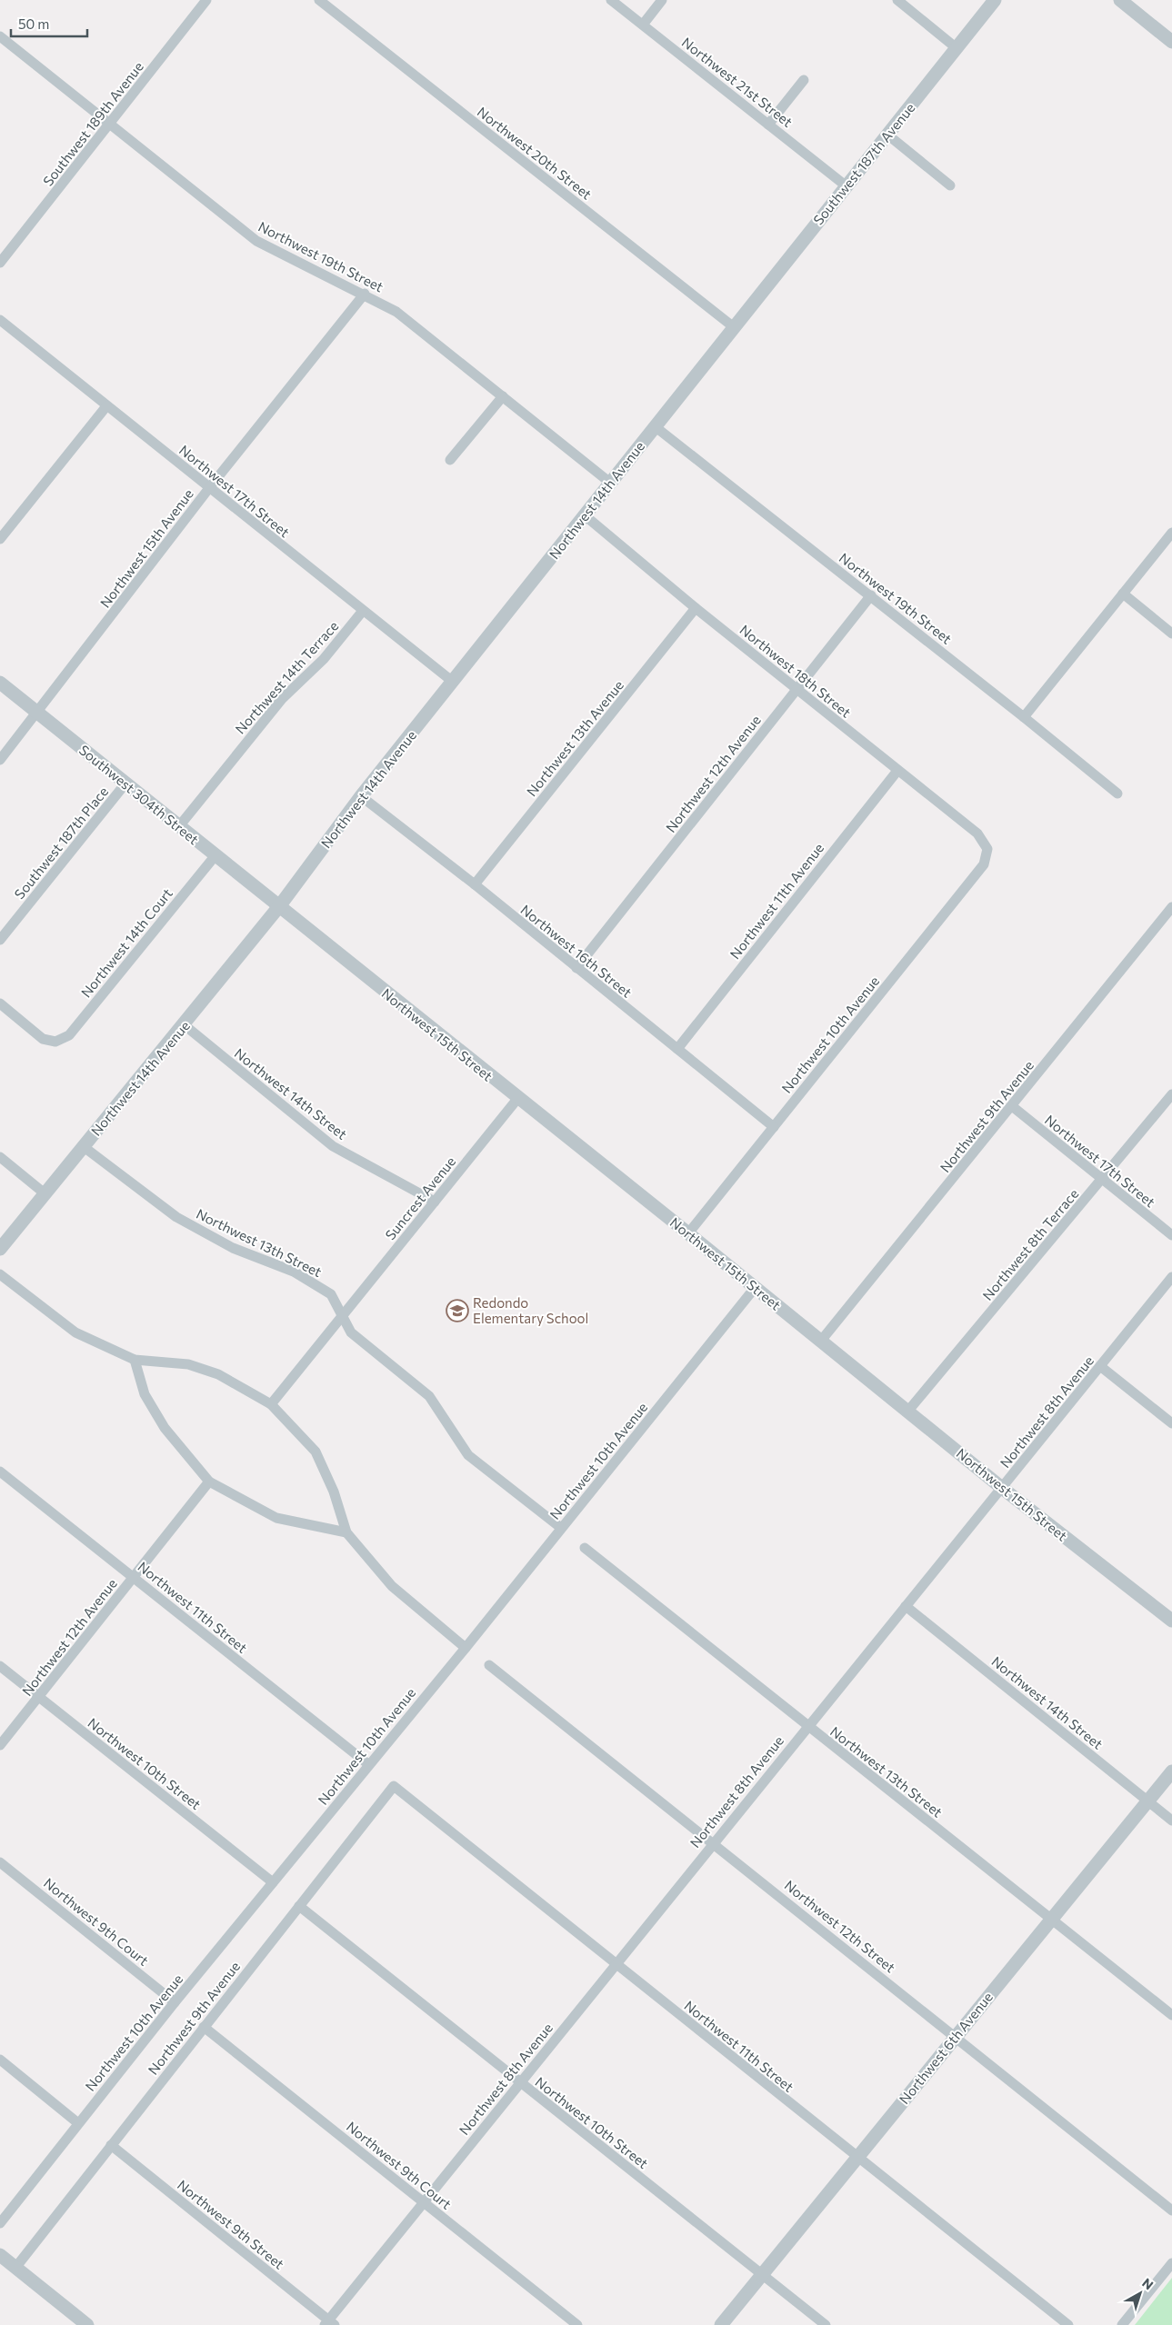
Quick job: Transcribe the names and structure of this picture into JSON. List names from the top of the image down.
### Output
{
  "streets": {
    "street": [
      "Northwest 21st Street",
      "Southwest 189th Avenue",
      "Northwest 20th Street",
      "Southwest 187th Avenue",
      "Northwest 19th Street",
      "Northwest 17th Street",
      "Northwest 14th Avenue",
      "Northwest 15th Avenue",
      "Northwest 18th Street",
      "Northwest 14th Terrace",
      "Northwest 13th Avenue",
      "Northwest 12th Avenue",
      "Southwest 304th Street",
      "Southwest 187th Place",
      "Northwest 11th Avenue",
      "Northwest 14th Court",
      "Northwest 16th Street",
      "Northwest 15th Street",
      "Northwest 10th Avenue",
      "Northwest 14th Street",
      "Northwest 9th Avenue",
      "Suncrest Avenue",
      "Northwest 13th Street",
      "Northwest 8th Terrace",
      "Northwest 8th Avenue",
      "Northwest 11th Street",
      "Northwest 10th Street",
      "Northwest 9th Court",
      "Northwest 12th Street",
      "Northwest 6th Avenue",
      "Northwest 9th Street"
    ]
  },
  "crossings": [
    ["Northwest 21st Street", "Southwest 187th Avenue"],
    ["Southwest 189th Avenue", "Northwest 19th Street"],
    ["Northwest 20th Street", "Southwest 187th Avenue"],
    ["Northwest 20th Street", "Northwest 14th Avenue"],
    ["Southwest 187th Avenue", "Northwest 14th Avenue"],
    ["Northwest 19th Street", "Northwest 14th Avenue"],
    ["Northwest 19th Street", "Northwest 15th Avenue"],
    ["Northwest 19th Street", "Northwest 12th Avenue"],
    ["Northwest 17th Street", "Northwest 14th Avenue"],
    ["Northwest 17th Street", "Northwest 15th Avenue"],
    ["Northwest 17th Street", "Northwest 14th Terrace"],
    ["Northwest 17th Street", "Northwest 9th Avenue"],
    ["Northwest 17th Street", "Northwest 8th Terrace"],
    ["Northwest 14th Avenue", "Northwest 18th Street"],
    ["Northwest 14th Avenue", "Southwest 304th Street"],
    ["Northwest 14th Avenue", "Northwest 16th Street"],
    ["Northwest 14th Avenue", "Northwest 15th Street"],
    ["Northwest 14th Avenue", "Northwest 14th Street"],
    ["Northwest 14th Avenue", "Northwest 13th Street"],
    ["Northwest 15th Avenue", "Southwest 304th Street"],
    ["Northwest 18th Street", "Northwest 13th Avenue"],
    ["Northwest 18th Street", "Northwest 12th Avenue"],
    ["Northwest 18th Street", "Northwest 11th Avenue"],
    ["Northwest 18th Street", "Northwest 10th Avenue"],
    ["Northwest 14th Terrace", "Southwest 304th Street"],
    ["Northwest 13th Avenue", "Northwest 16th Street"],
    ["Northwest 12th Avenue", "Northwest 16th Street"],
    ["Northwest 12th Avenue", "Northwest 11th Street"],
    ["Northwest 12th Avenue", "Northwest 10th Street"],
    ["Southwest 304th Street", "Southwest 187th Place"],
    ["Southwest 304th Street", "Northwest 14th Court"],
    ["Southwest 304th Street", "Northwest 15th Street"],
    ["Northwest 11th Avenue", "Northwest 16th Street"],
    ["Northwest 16th Street", "Northwest 10th Avenue"],
    ["Northwest 15th Street", "Northwest 10th Avenue"],
    ["Northwest 15th Street", "Northwest 9th Avenue"],
    ["Northwest 15th Street", "Suncrest Avenue"],
    ["Northwest 15th Street", "Northwest 8th Terrace"],
    ["Northwest 15th Street", "Northwest 8th Avenue"],
    ["Northwest 10th Avenue", "Northwest 13th Street"],
    ["Northwest 10th Avenue", "Northwest 11th Street"],
    ["Northwest 10th Avenue", "Northwest 10th Street"],
    ["Northwest 10th Avenue", "Northwest 9th Court"],
    ["Northwest 14th Street", "Suncrest Avenue"],
    ["Northwest 14th Street", "Northwest 8th Avenue"],
    ["Northwest 14th Street", "Northwest 6th Avenue"],
    ["Northwest 9th Avenue", "Northwest 11th Street"],
    ["Northwest 9th Avenue", "Northwest 10th Street"],
    ["Northwest 9th Avenue", "Northwest 9th Court"],
    ["Northwest 9th Avenue", "Northwest 9th Street"],
    ["Suncrest Avenue", "Northwest 13th Street"],
    ["Northwest 13th Street", "Northwest 8th Avenue"],
    ["Northwest 13th Street", "Northwest 6th Avenue"],
    ["Northwest 8th Avenue", "Northwest 11th Street"],
    ["Northwest 8th Avenue", "Northwest 10th Street"],
    ["Northwest 8th Avenue", "Northwest 9th Court"],
    ["Northwest 8th Avenue", "Northwest 12th Street"],
    ["Northwest 8th Avenue", "Northwest 9th Street"],
    ["Northwest 11th Street", "Northwest 6th Avenue"],
    ["Northwest 10th Street", "Northwest 6th Avenue"],
    ["Northwest 12th Street", "Northwest 6th Avenue"]
  ],
  "places": {
    "school or university": ["Redondo Elementary School"]
  },
  "scale_bar": "50 m",
  "north": "top right"
}
